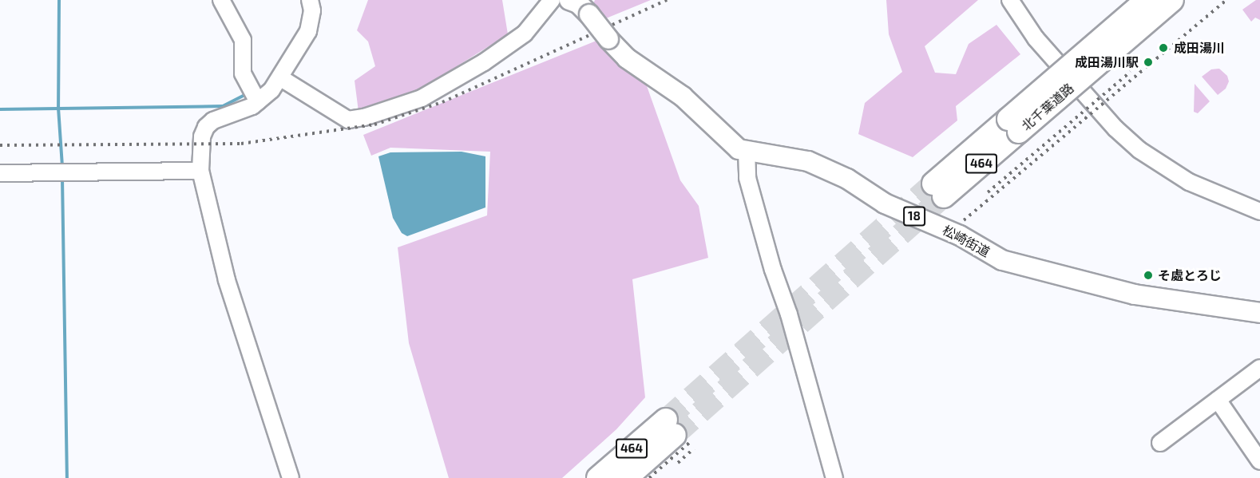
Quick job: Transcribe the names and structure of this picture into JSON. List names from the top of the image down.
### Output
{
  "streets": {
    "highway": ["北千葉道路", "464"],
    "main road": ["18", "松崎街道"]
  },
  "places": ["成田湯川", "成田湯川駅", "そ處とろじ"]
}
